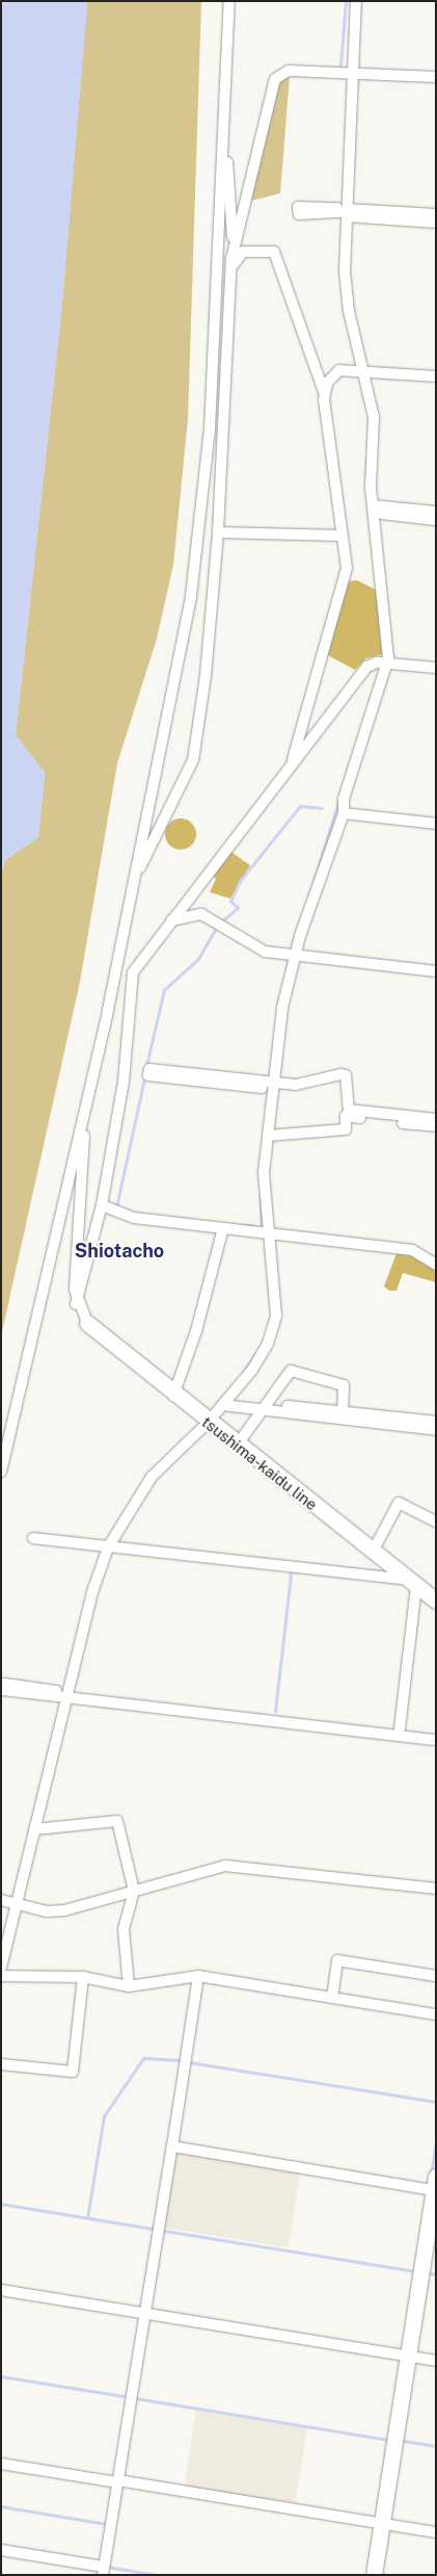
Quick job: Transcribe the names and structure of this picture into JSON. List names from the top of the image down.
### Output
{
  "streets": {
    "main road": ["tsushima-kaidu line"]
  },
  "districts": ["Shiotacho"]
}
